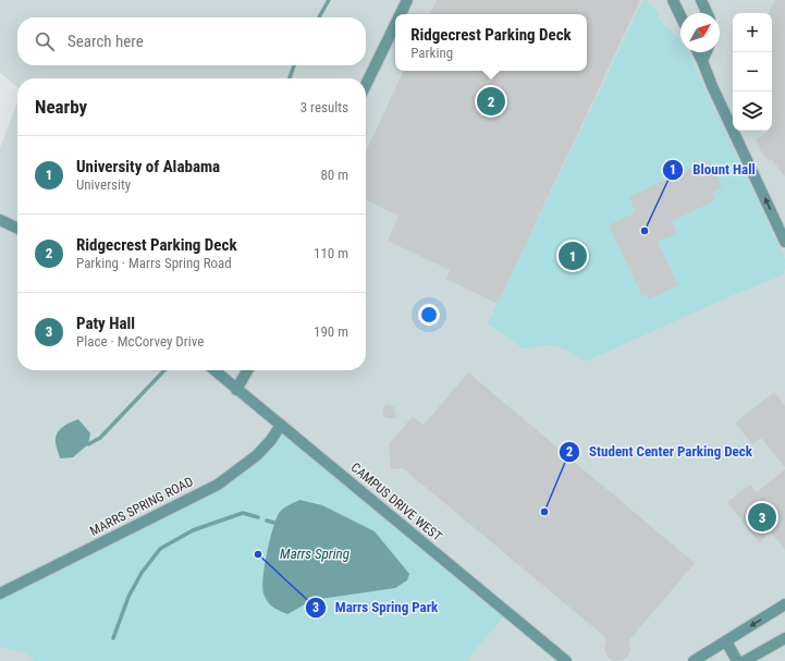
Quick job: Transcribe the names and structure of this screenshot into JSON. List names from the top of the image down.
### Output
{
  "streets": {
    "street": ["CAMPUS DRIVE WEST", "MARRS SPRING ROAD"]
  },
  "crossings": [
    ["CAMPUS DRIVE WEST", "MARRS SPRING ROAD"]
  ],
  "water": ["Marrs Spring"],
  "places": ["Blount Hall", "Student Center Parking Deck", "Marrs Spring Park"],
  "north": "top right",
  "page": {
    "map_buttons": ["+", "−"],
    "popup": ["Ridgecrest Parking Deck", "Parking"],
    "search": "Search here",
    "heading": ["Nearby", "3 results"],
    "pins": ["2", "1", "3"],
    "list": [
      {
        "mark": "1",
        "name": "University of Alabama",
        "note": "University",
        "value": "80 m"
      },
      {
        "mark": "2",
        "name": "Ridgecrest Parking Deck",
        "note": "Parking · Marrs Spring Road",
        "value": "110 m"
      },
      {
        "mark": "3",
        "name": "Paty Hall",
        "note": "Place · McCorvey Drive",
        "value": "190 m"
      }
    ]
  }
}
